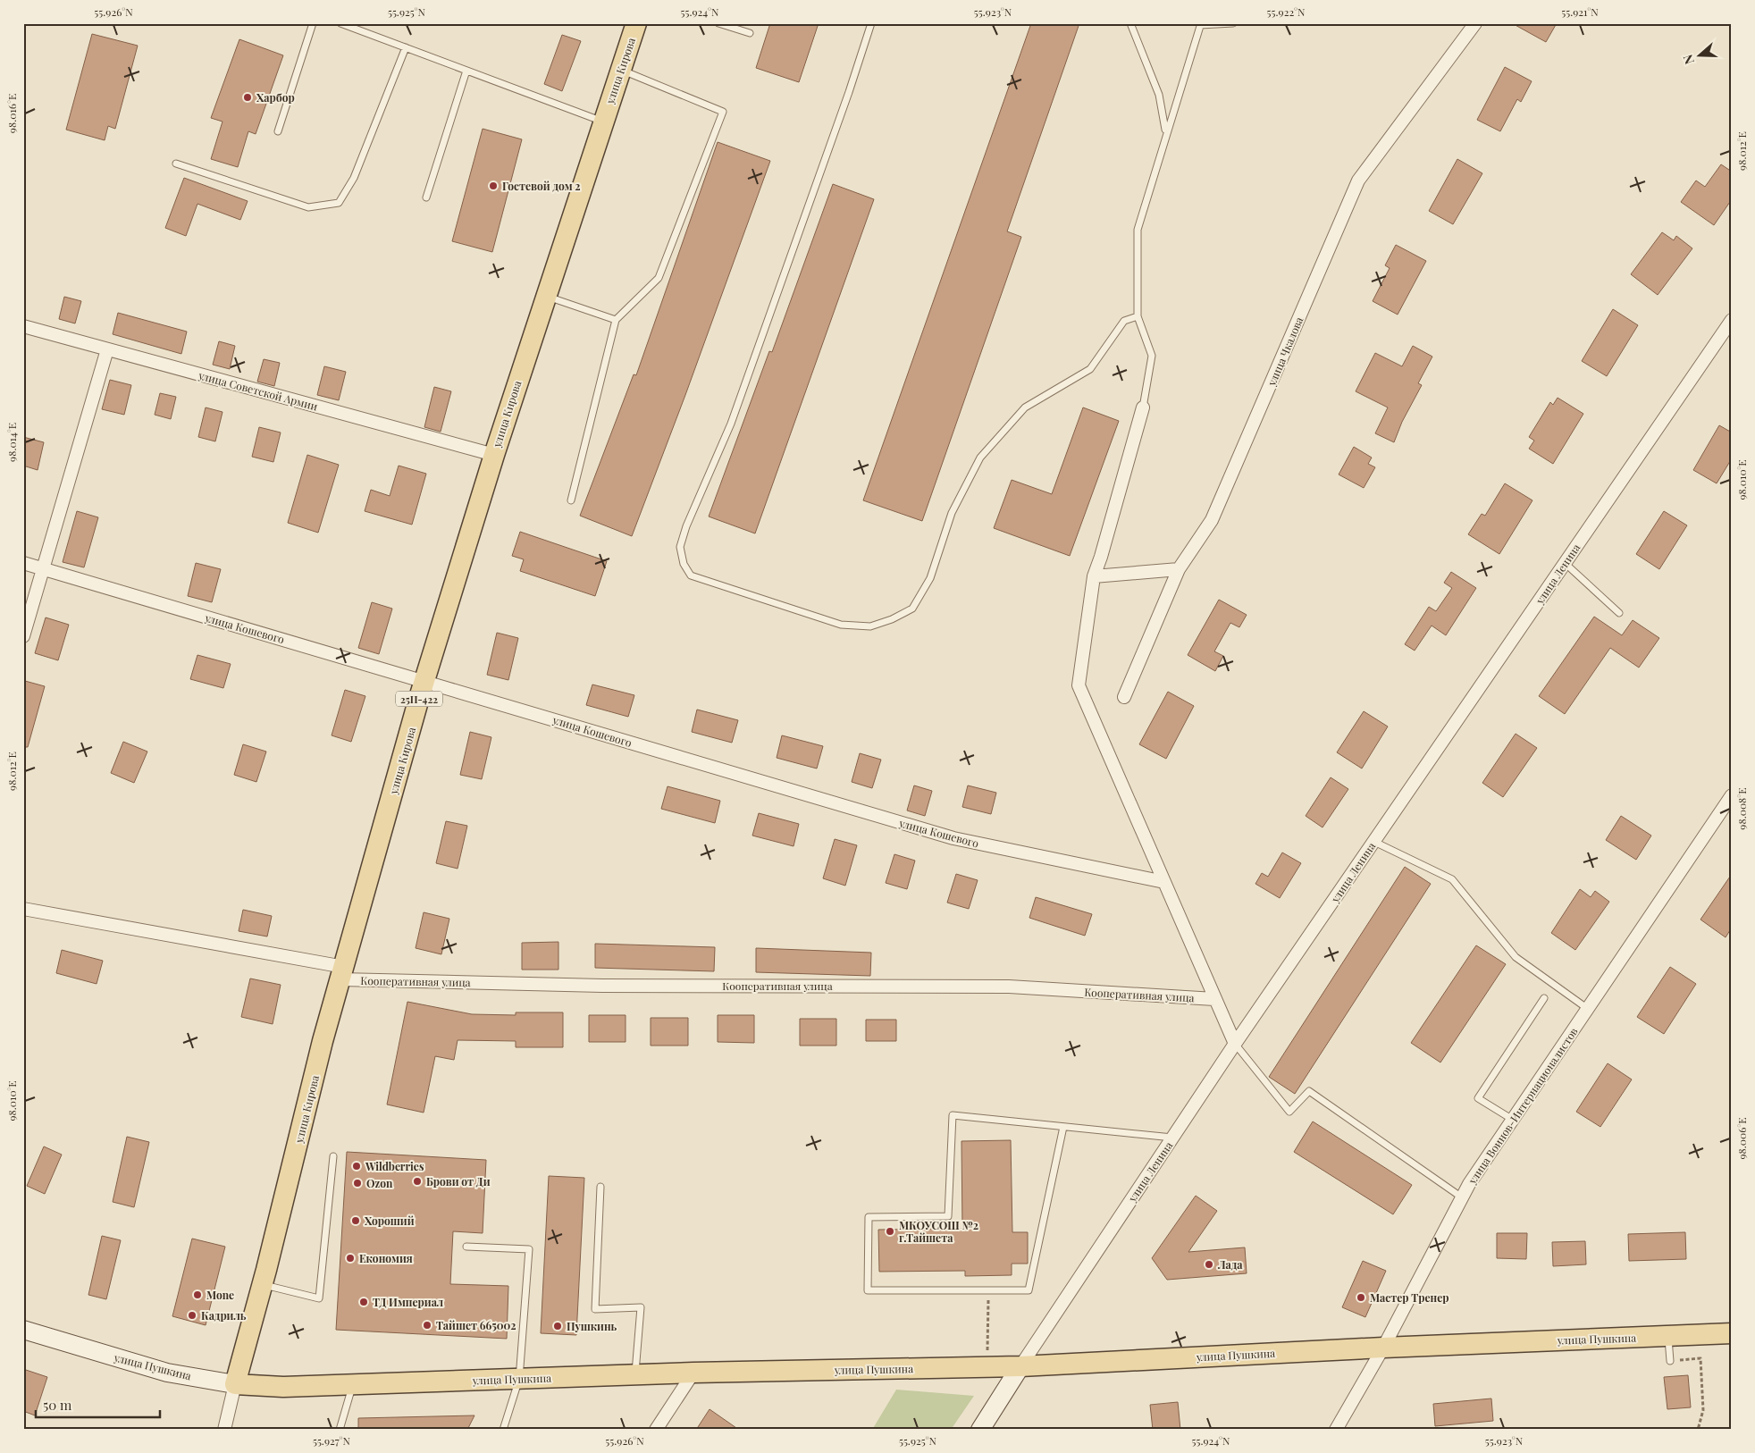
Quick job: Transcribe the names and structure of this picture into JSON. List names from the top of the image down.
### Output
{
  "streets": {
    "main road": [
      "улица Кирова",
      "улица Ленина",
      "25Н-422",
      "улица Пушкина"
    ],
    "street": [
      "улица Чкалова",
      "улица Советской Армии",
      "улица Кошевого",
      "Кооперативная улица",
      "улица Воинов-Интернационалистов"
    ]
  },
  "crossings": [
    ["улица Кирова", "улица Советской Армии"],
    ["улица Кирова", "улица Кошевого"],
    ["улица Кирова", "Кооперативная улица"],
    ["улица Кирова", "улица Пушкина"],
    ["улица Ленина", "улица Пушкина"],
    ["улица Воинов-Интернационалистов", "улица Пушкина"]
  ],
  "places": [
    "Харбор",
    "Гостевой дом 2",
    "Wildberries",
    "Брови от Ди",
    "Ozon",
    "Хороший",
    "МКОУСОШ №2 г.Тайшета",
    "Економия",
    "Лада",
    "Mone",
    "Мастер Тренер",
    "ТД Империал",
    "Кадриль",
    "Тайшет 665002",
    "Пушкинь"
  ],
  "scale_bar": "50 m",
  "north": "left",
  "coordinates": [
    "55.926°N",
    "55.925°N",
    "55.924°N",
    "55.923°N",
    "55.922°N",
    "55.921°N",
    "98.016°E",
    "98.012°E",
    "98.014°E",
    "98.010°E",
    "98.008°E",
    "98.006°E",
    "55.927°N"
  ]
}
